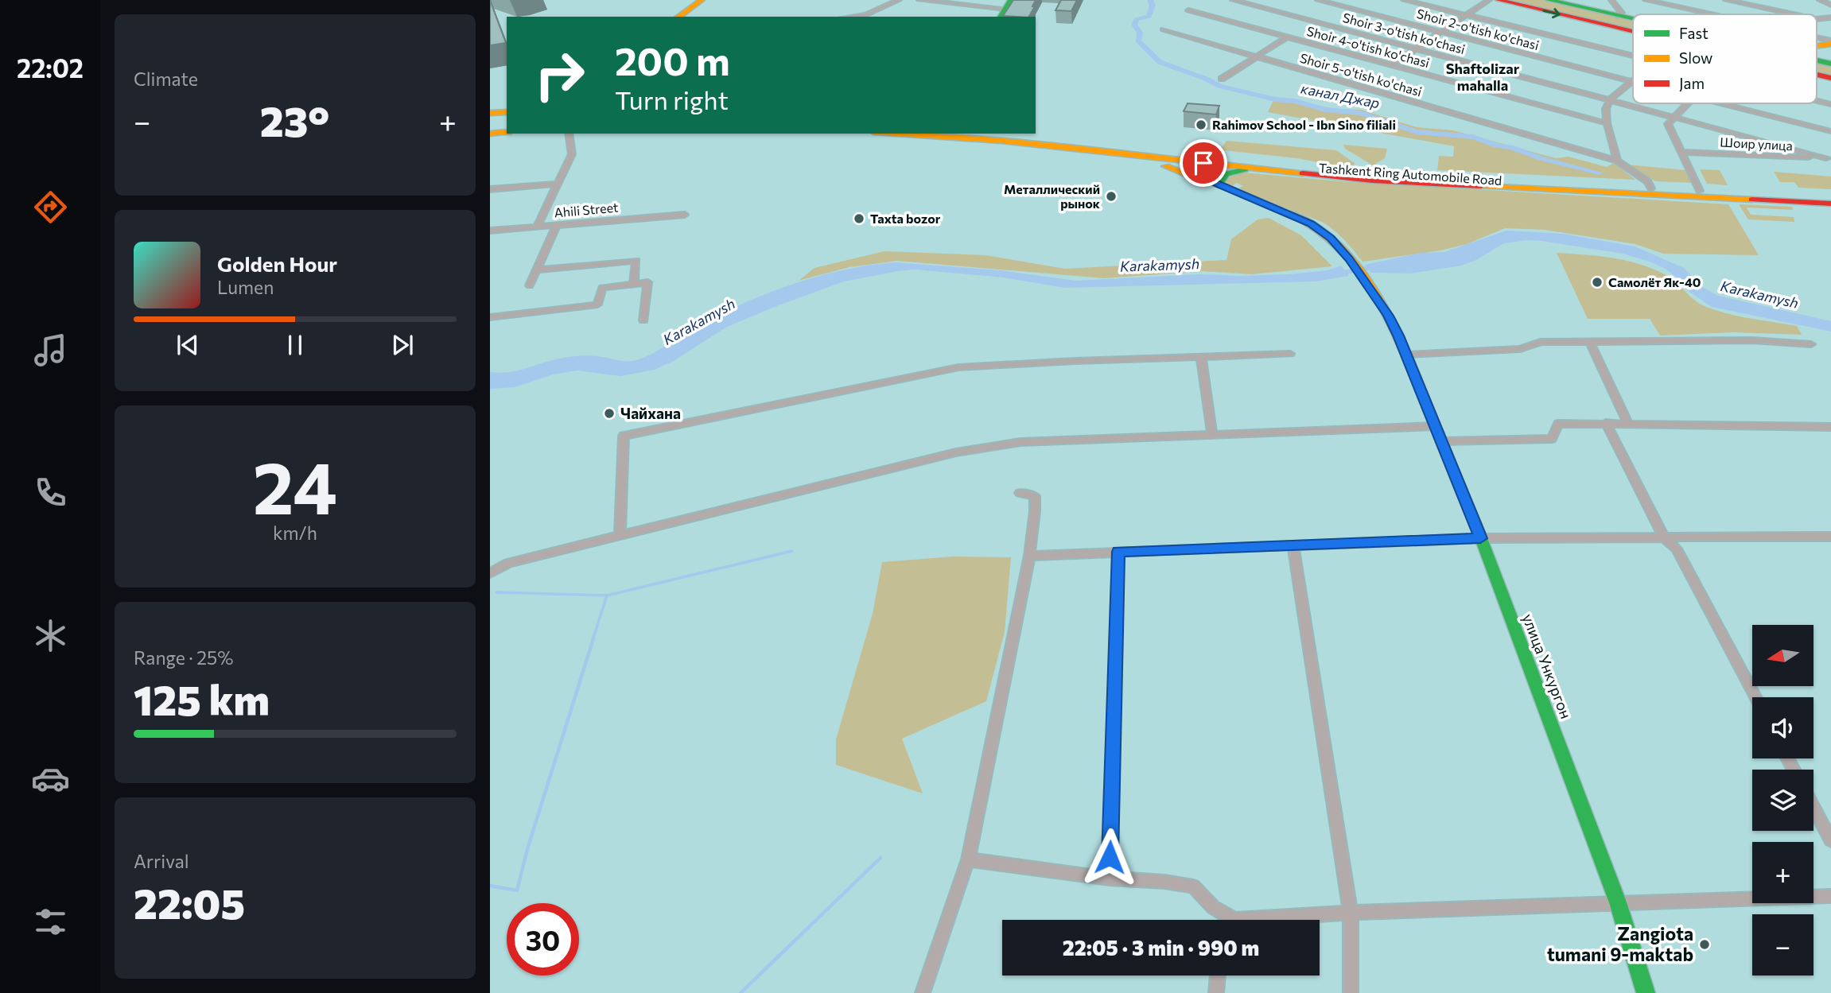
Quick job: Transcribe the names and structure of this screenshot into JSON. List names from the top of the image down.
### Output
{
  "streets": {
    "main road": ["Tashkent Ring Automobile Road", "улица Ункургон"],
    "street": [
      "Shoir 2-o'tish ko'chasi",
      "Shoir 3-o'tish ko'chasi",
      "Shoir 4-o'tish ko'chasi",
      "Shoir 5-o'tish ko'chasi",
      "Шоир улица",
      "Ahili Street"
    ]
  },
  "crossings": [
    ["Shoir 3-o'tish ko'chasi", "Шоир улица"]
  ],
  "districts": ["Shaftolizar mahalla"],
  "water": ["канал Джар", "Karakamysh"],
  "places": [
    "Rahimov School - Ibn Sino filiali",
    "Металлический рынок",
    "Taxta bozor",
    "Самолёт Як-40",
    "Чайхана",
    "Zangiota tumani 9-maktab"
  ],
  "legend": ["Fast", "Slow", "Jam"],
  "north": "left",
  "page": {
    "tabs": "22:02",
    "tile": [
      "Climate",
      ["24", "km/h"],
      ["Range · 25%", "125 km"],
      ["Arrival", "22:05"]
    ],
    "turn": ["200 m", "Turn right"],
    "heat": ["−", "23°", "+"],
    "song": ["Golden Hour", "Lumen"],
    "map_buttons": ["+", "−"],
    "limit": "30",
    "trip": "22:05 · 3 min · 990 m"
  }
}
